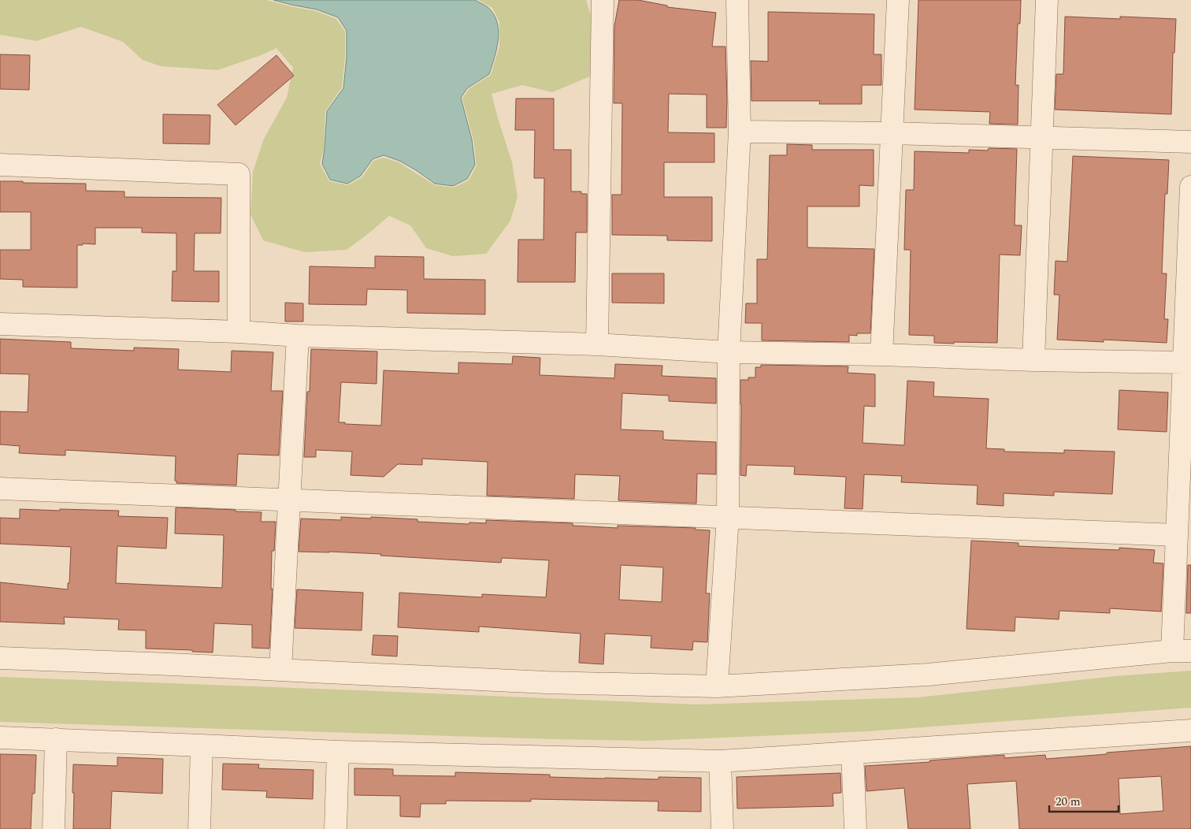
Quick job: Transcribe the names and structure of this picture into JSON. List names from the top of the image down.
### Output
{
  "scale_bar": "20 m"
}
